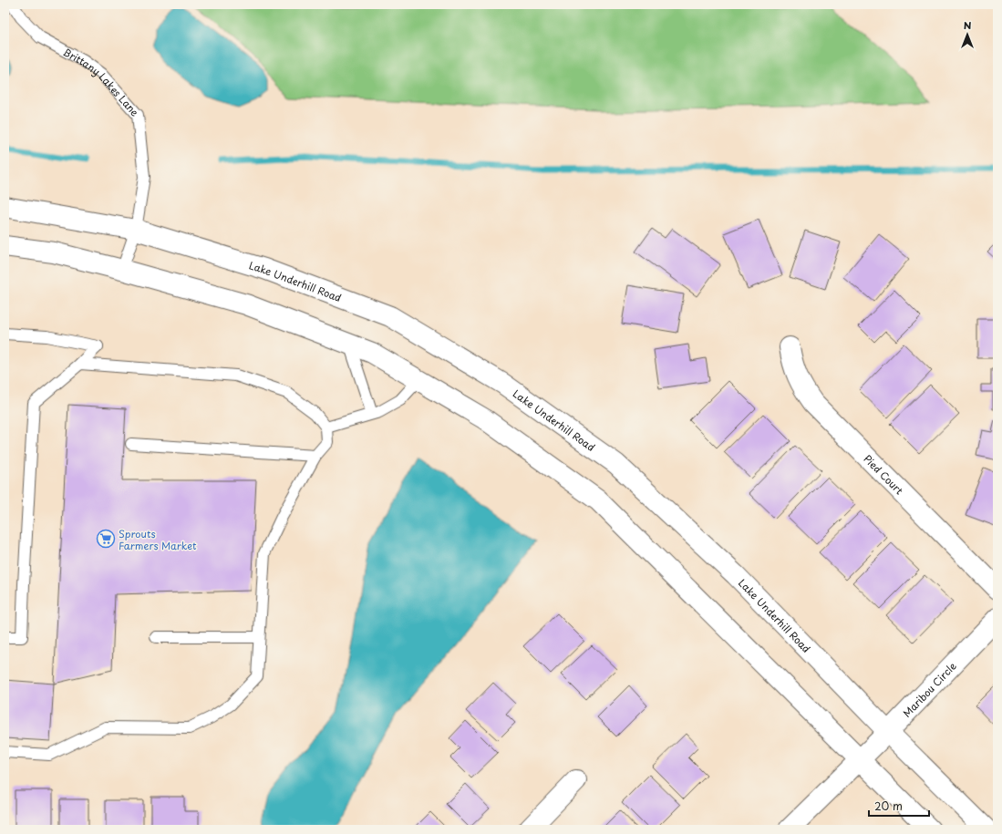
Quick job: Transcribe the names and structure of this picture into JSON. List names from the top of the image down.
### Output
{
  "streets": {
    "street": ["Lake Underhill Road", "Pied Court", "Maribou Circle"],
    "lane": ["Brittany Lakes Lane"]
  },
  "crossings": [
    ["Brittany Lakes Lane", "Lake Underhill Road"],
    ["Lake Underhill Road", "Maribou Circle"]
  ],
  "places": {
    "supermarket": ["Sprouts Farmers Market"]
  },
  "scale_bar": "20 m",
  "north": "top"
}
